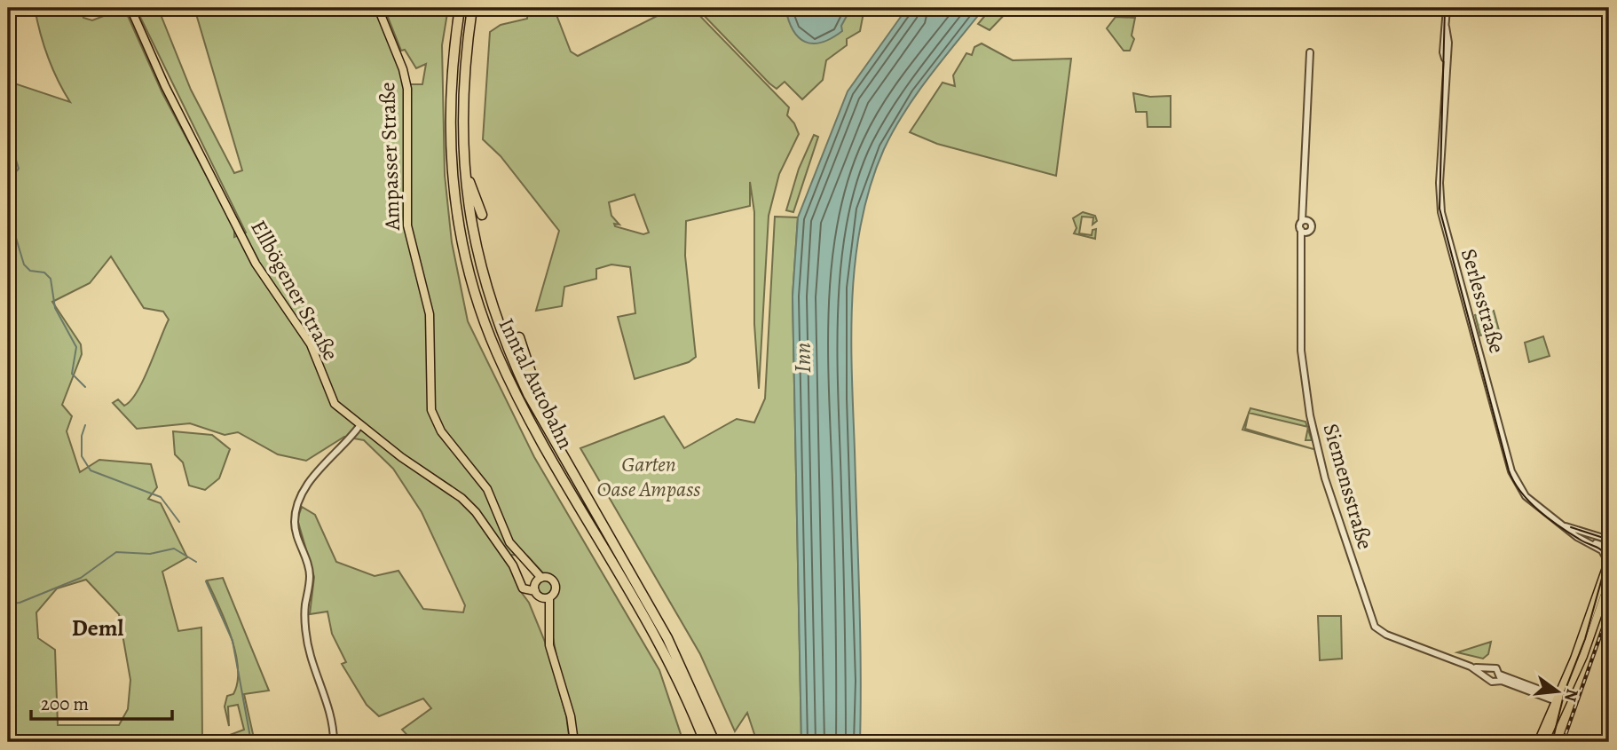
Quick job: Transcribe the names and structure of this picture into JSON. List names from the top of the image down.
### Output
{
  "streets": {
    "highway": ["Inntal Autobahn"],
    "main road": ["Ampasser Straße", "Ellbögener Straße"],
    "street": ["Serlesstraße", "Siemensstraße"]
  },
  "crossings": [
    ["Ampasser Straße", "Ellbögener Straße"]
  ],
  "districts": ["Deml"],
  "water": ["Inn"],
  "parks": ["Garten Oase Ampass"],
  "scale_bar": "200 m",
  "north": "right"
}
